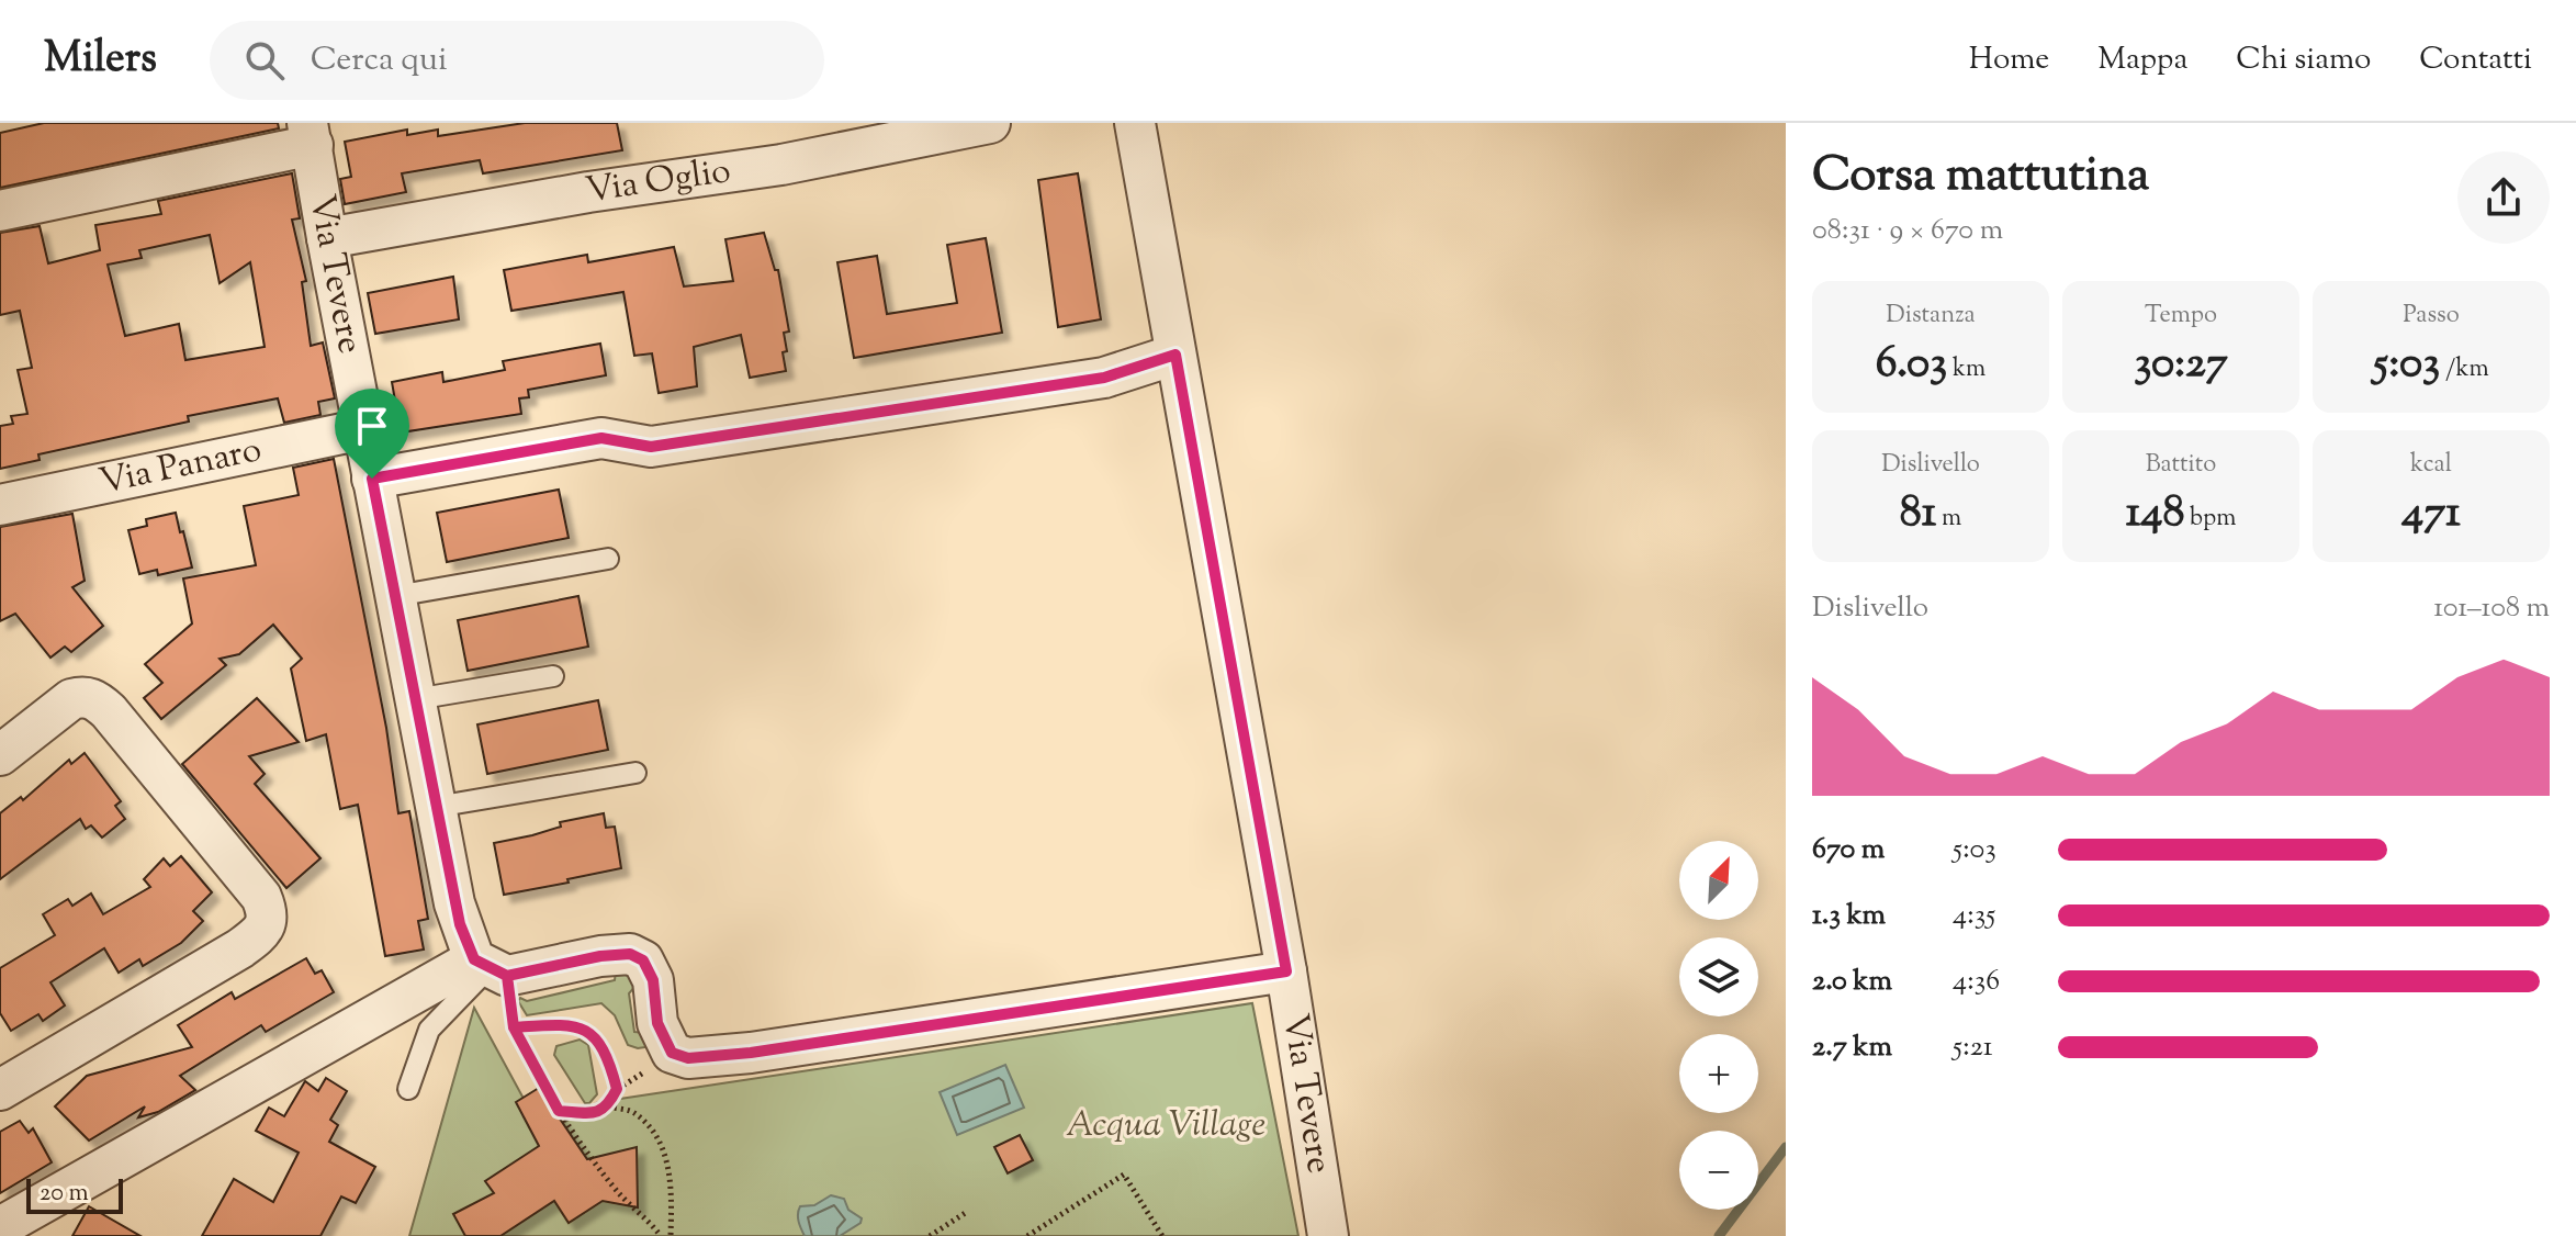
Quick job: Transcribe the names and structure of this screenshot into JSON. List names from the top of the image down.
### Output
{
  "streets": {
    "street": ["Via Oglio", "Via Tevere", "Via Panaro"]
  },
  "crossings": [
    ["Via Oglio", "Via Tevere"],
    ["Via Tevere", "Via Panaro"]
  ],
  "parks": ["Acqua Village"],
  "scale_bar": "20 m",
  "north": "top right",
  "page": {
    "header": "Milers",
    "search": "Cerca qui",
    "nav": [
      "Home",
      "Mappa",
      "Chi siamo",
      "Contatti"
    ],
    "heading": ["Corsa mattutina", "08:31 · 9 × 670 m"],
    "stats": [
      ["Distanza", "6.03 km"],
      ["Tempo", "30:27"],
      ["Passo", "5:03 /km"],
      ["Dislivello", "81 m"],
      ["Battito", "148 bpm"],
      ["kcal", "471"]
    ],
    "chart": ["Dislivello", "101–108 m"],
    "list": [
      {
        "name": "670 m",
        "note": "5:03"
      },
      {
        "name": "1.3 km",
        "note": "4:35"
      },
      {
        "name": "2.0 km",
        "note": "4:36"
      },
      {
        "name": "2.7 km",
        "note": "5:21"
      }
    ],
    "map_buttons": ["+", "−"],
    "scale": "20 m"
  }
}
